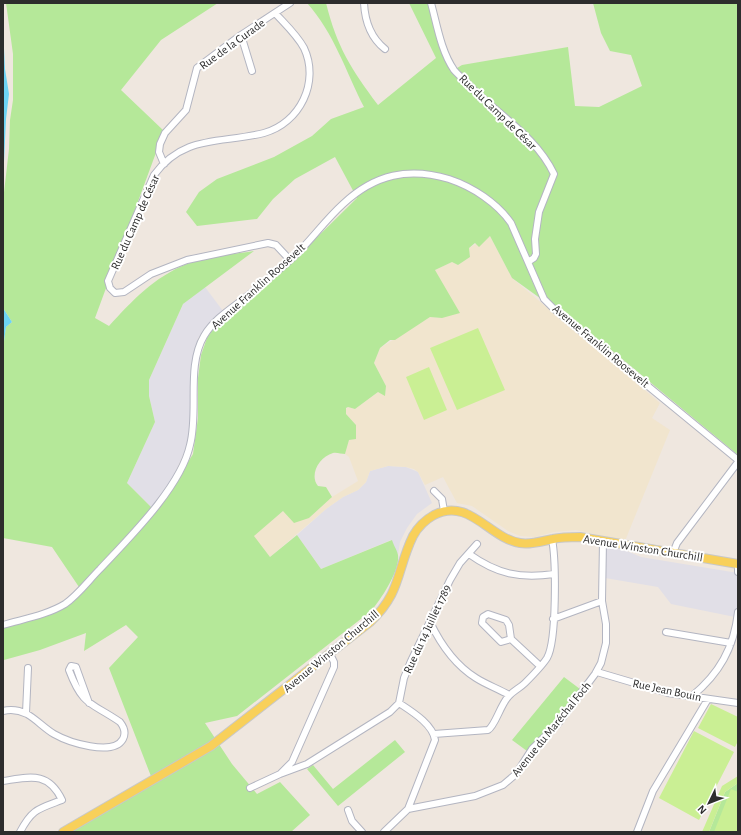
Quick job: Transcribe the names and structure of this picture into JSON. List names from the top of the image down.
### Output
{
  "streets": {
    "main road": ["Avenue Winston Churchill"],
    "street": [
      "Rue de la Curade",
      "Rue du Camp de César",
      "Avenue Franklin Roosevelt",
      "Rue du 14 Juillet 1789",
      "Rue Jean Bouin",
      "Avenue du Maréchal Foch"
    ]
  },
  "crossings": [
    ["Rue de la Curade", "Rue du Camp de César"],
    ["Rue du Camp de César", "Avenue Franklin Roosevelt"],
    ["Avenue Winston Churchill", "Avenue du Maréchal Foch"],
    ["Rue Jean Bouin", "Avenue du Maréchal Foch"]
  ],
  "north": "bottom left"
}
